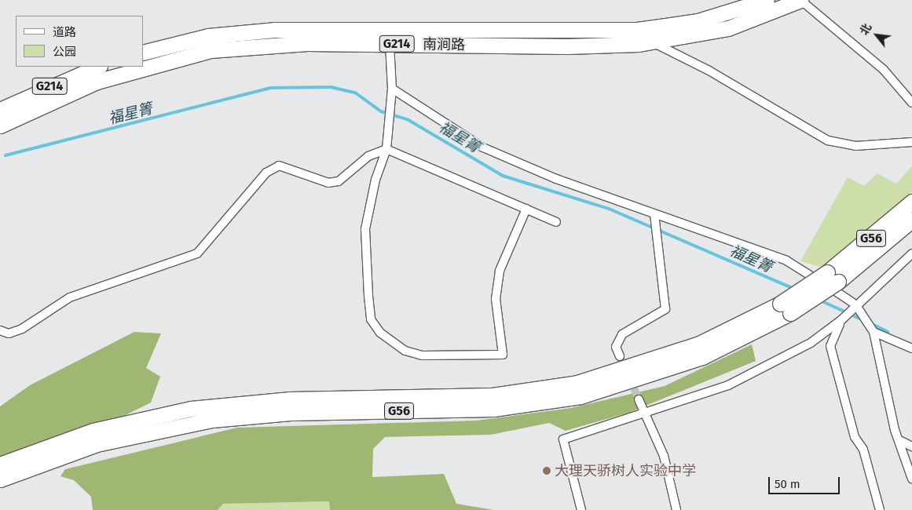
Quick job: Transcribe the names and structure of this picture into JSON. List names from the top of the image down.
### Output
{
  "streets": {
    "highway": ["G214", "南涧路", "G56"]
  },
  "water": ["福星箐"],
  "places": ["大理天骄树人实验中学"],
  "legend": ["道路", "公园"],
  "scale_bar": "50 m",
  "north": "top left"
}
